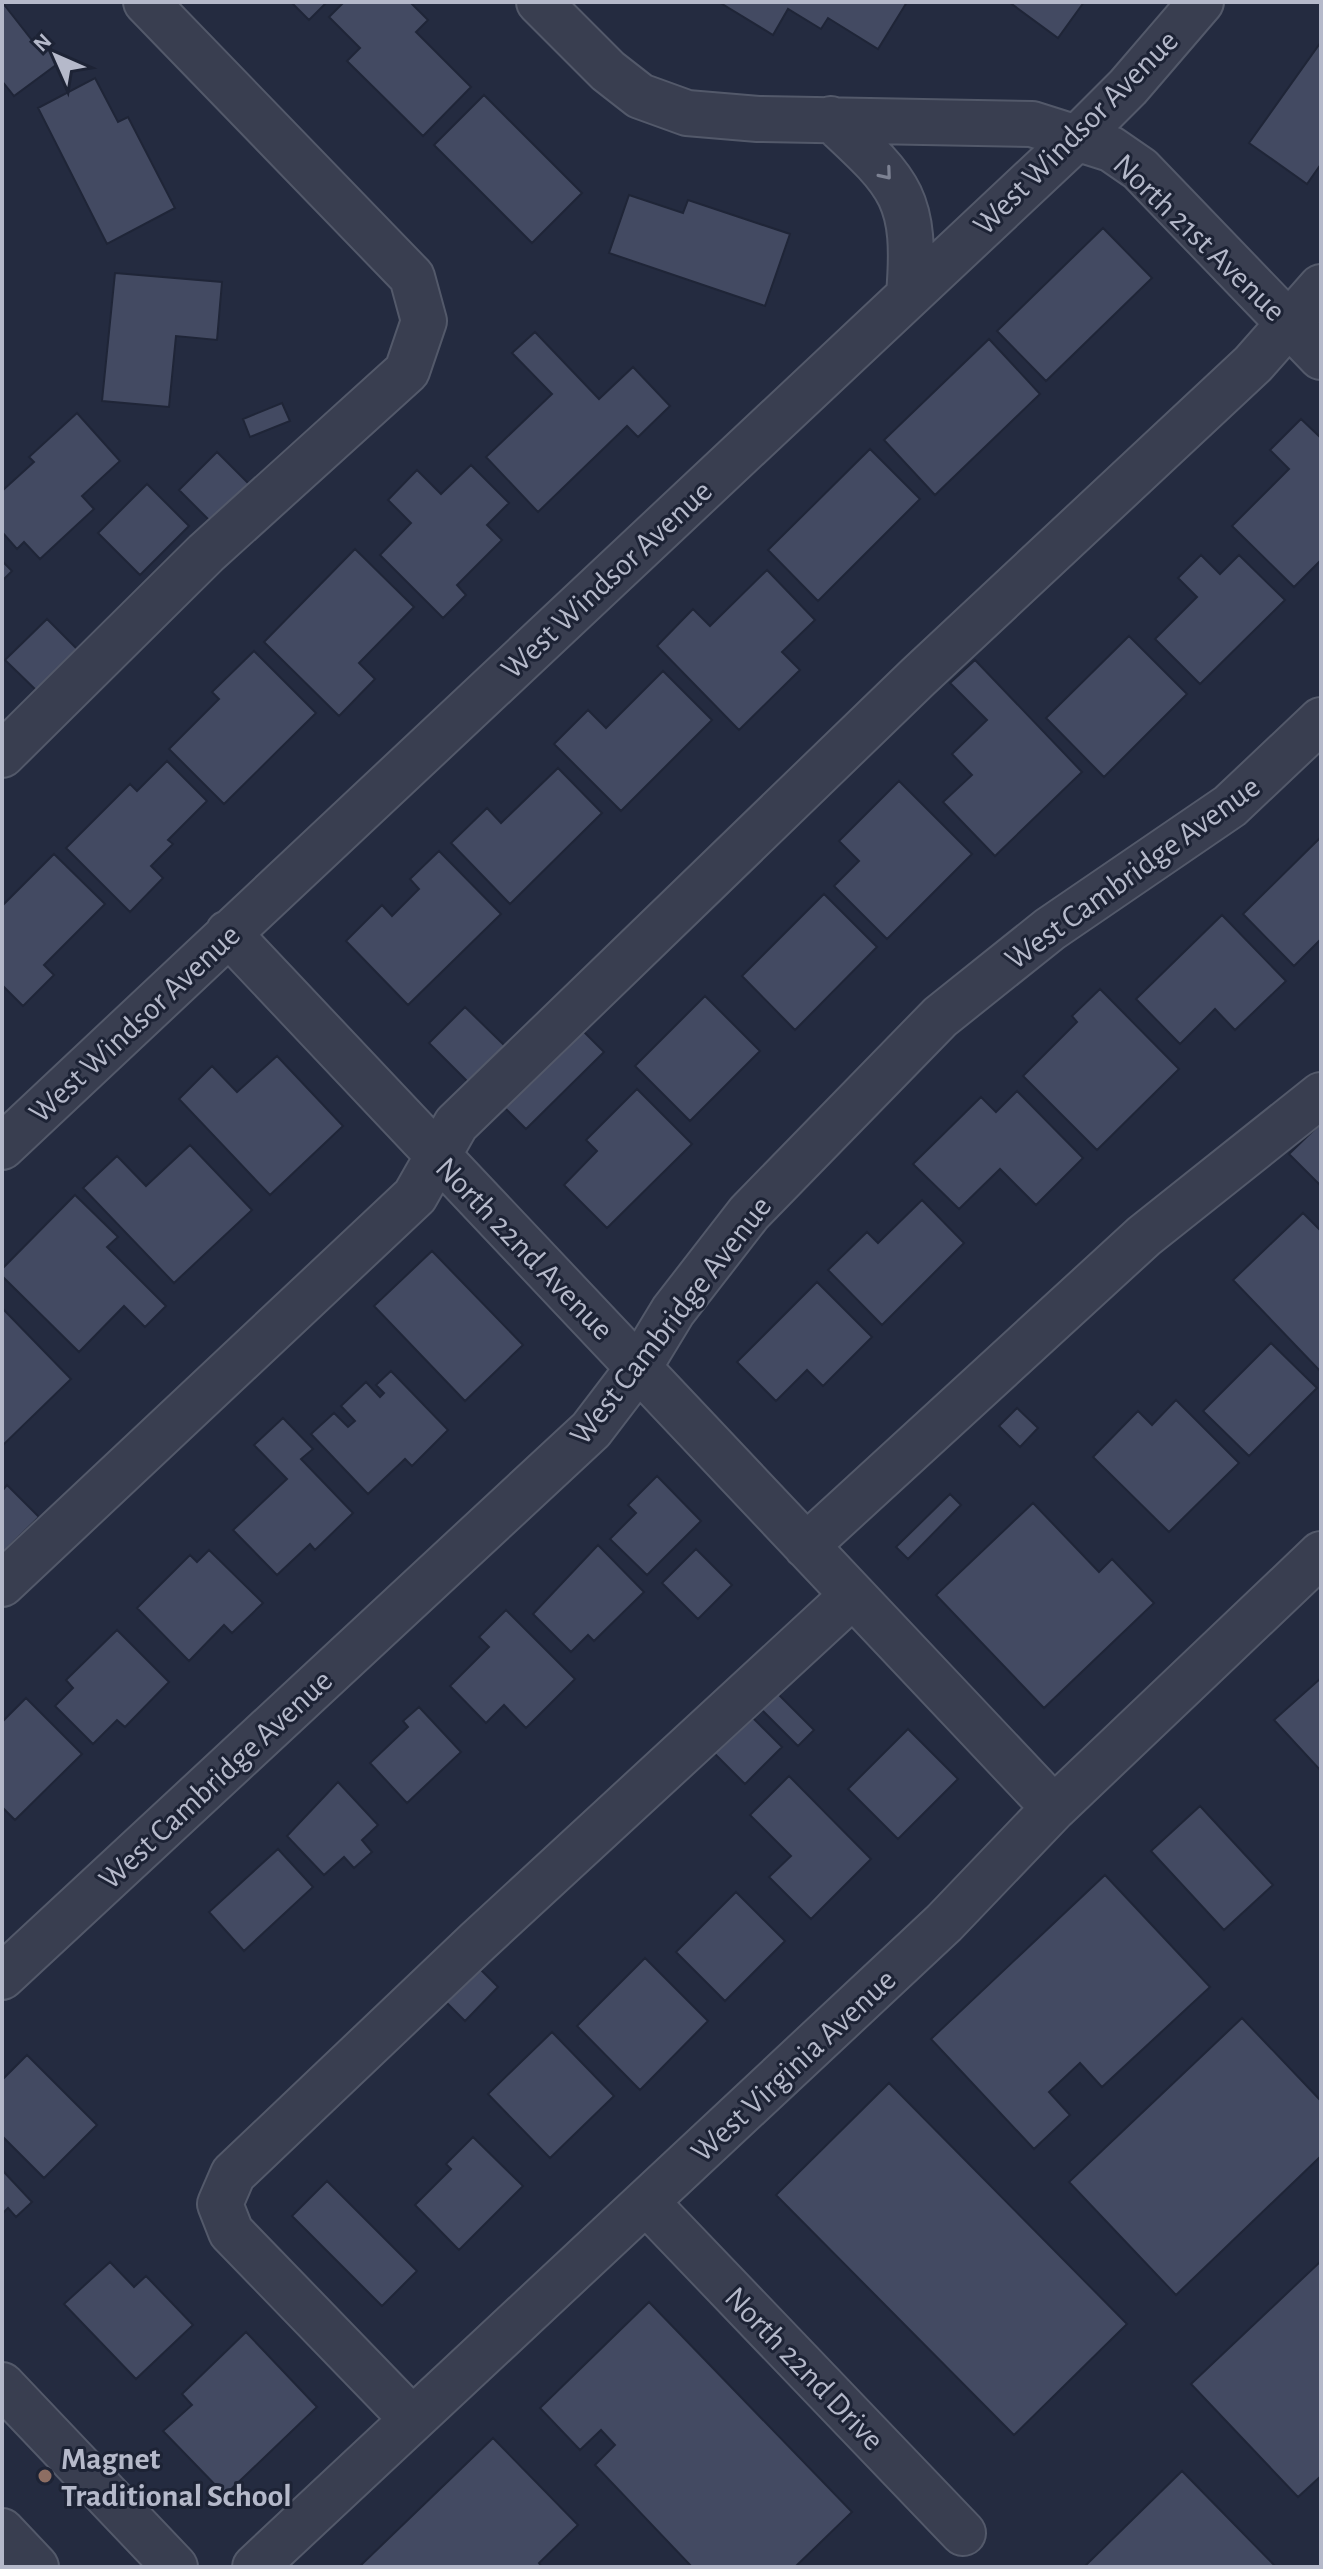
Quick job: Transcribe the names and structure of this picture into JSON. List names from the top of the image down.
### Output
{
  "streets": {
    "street": [
      "West Windsor Avenue",
      "North 21st Avenue",
      "West Cambridge Avenue",
      "North 22nd Avenue",
      "West Virginia Avenue",
      "North 22nd Drive"
    ]
  },
  "crossings": [
    ["West Windsor Avenue", "North 21st Avenue"],
    ["West Windsor Avenue", "North 22nd Avenue"],
    ["West Cambridge Avenue", "North 22nd Avenue"],
    ["North 22nd Avenue", "West Virginia Avenue"],
    ["West Virginia Avenue", "North 22nd Drive"]
  ],
  "places": ["Magnet Traditional School"],
  "north": "top left"
}
